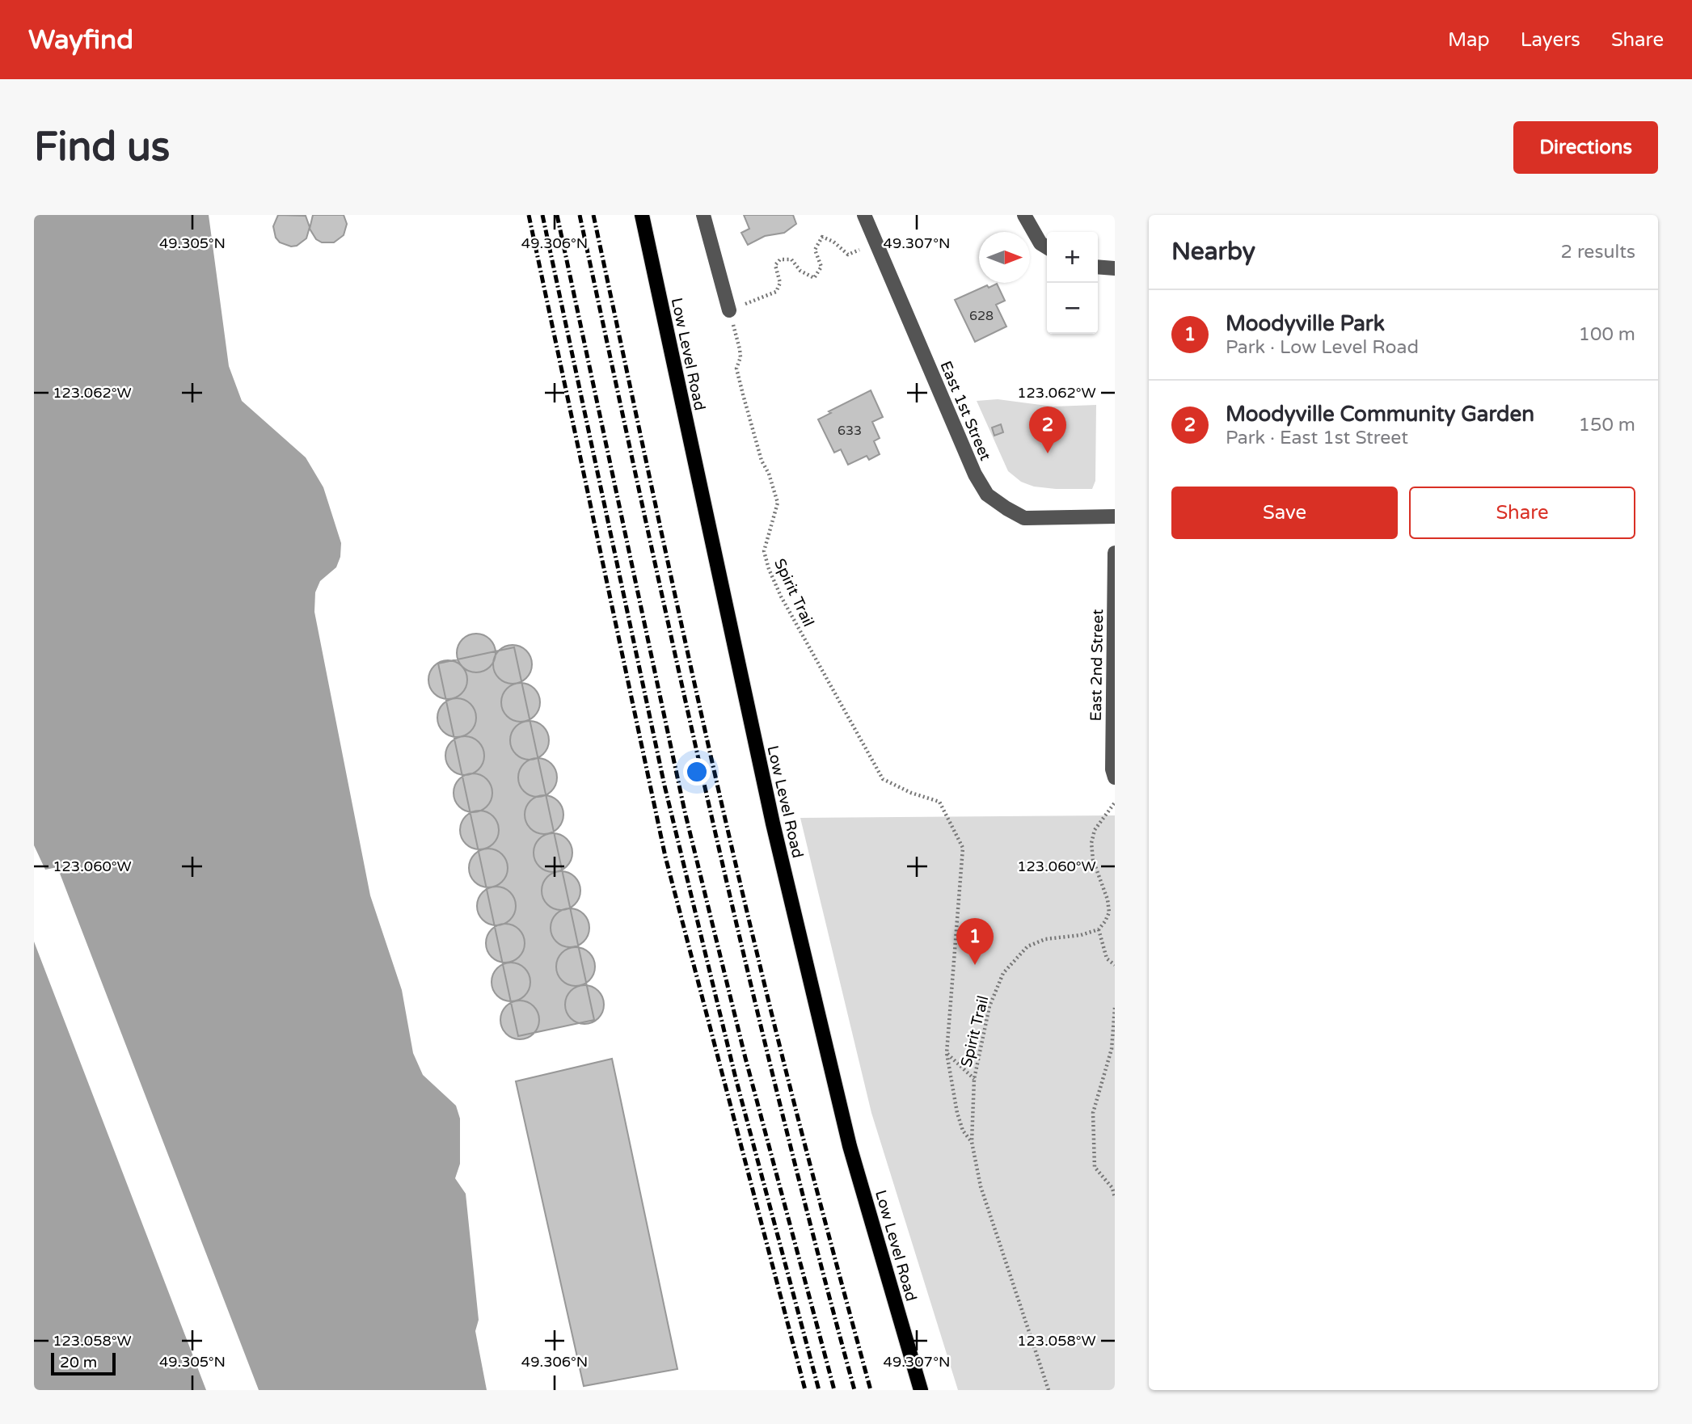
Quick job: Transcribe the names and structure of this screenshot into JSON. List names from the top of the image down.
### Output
{
  "streets": {
    "main road": ["Low Level Road"],
    "street": ["East 1st Street", "East 2nd Street"],
    "path": ["Spirit Trail"]
  },
  "house_numbers": ["628", "633"],
  "scale_bar": "20 m",
  "north": "right",
  "page": {
    "header": "Wayfind",
    "nav": ["Map", "Layers", "Share"],
    "buttons": [
      "Directions",
      ["Save", "Share"]
    ],
    "title": "Find us",
    "heading": ["Nearby", "2 results"],
    "map_buttons": ["+", "−"],
    "list": [
      {
        "mark": "1",
        "name": "Moodyville Park",
        "note": "Park · Low Level Road",
        "value": "100 m"
      },
      {
        "mark": "2",
        "name": "Moodyville Community Garden",
        "note": "Park · East 1st Street",
        "value": "150 m"
      }
    ],
    "pins": ["2", "1"],
    "scale": "20 m"
  },
  "coordinates": [
    "49.305°N",
    "49.306°N",
    "49.307°N",
    "123.062°W",
    "123.060°W",
    "123.058°W"
  ]
}
